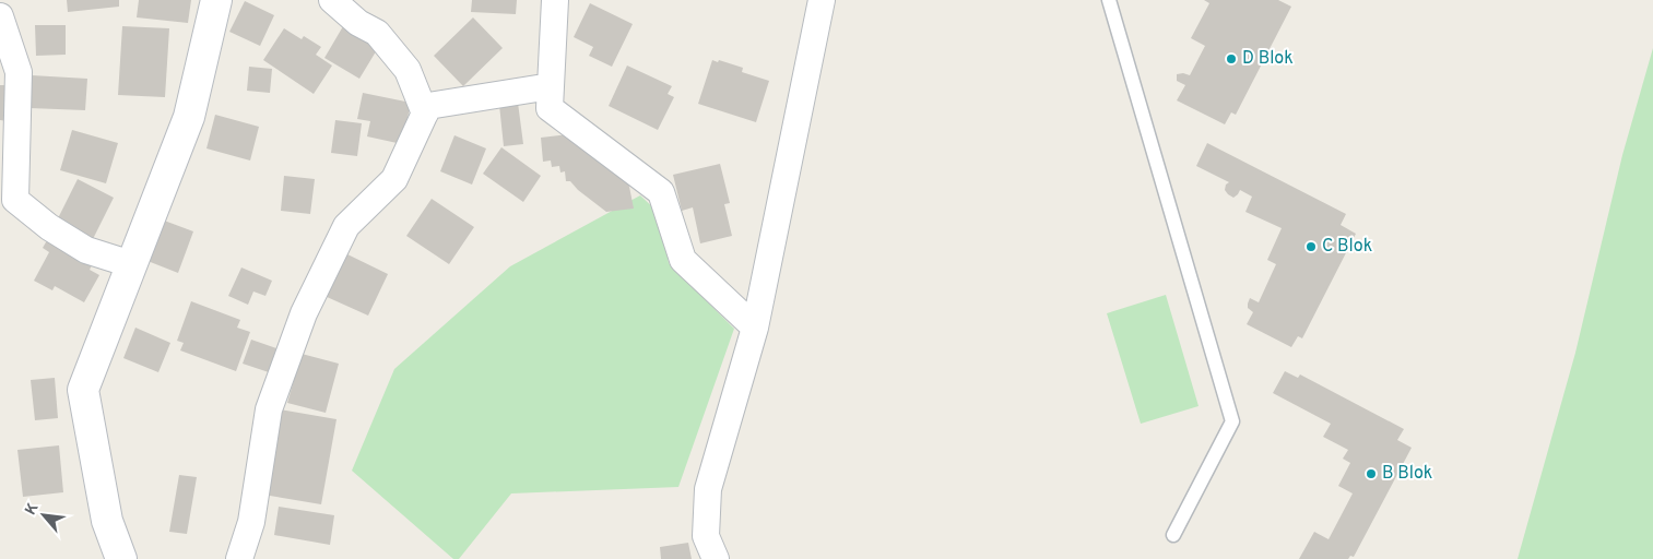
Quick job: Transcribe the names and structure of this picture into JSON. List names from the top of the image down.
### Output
{
  "places": ["D Blok", "C Blok", "B Blok"],
  "north": "top left"
}
